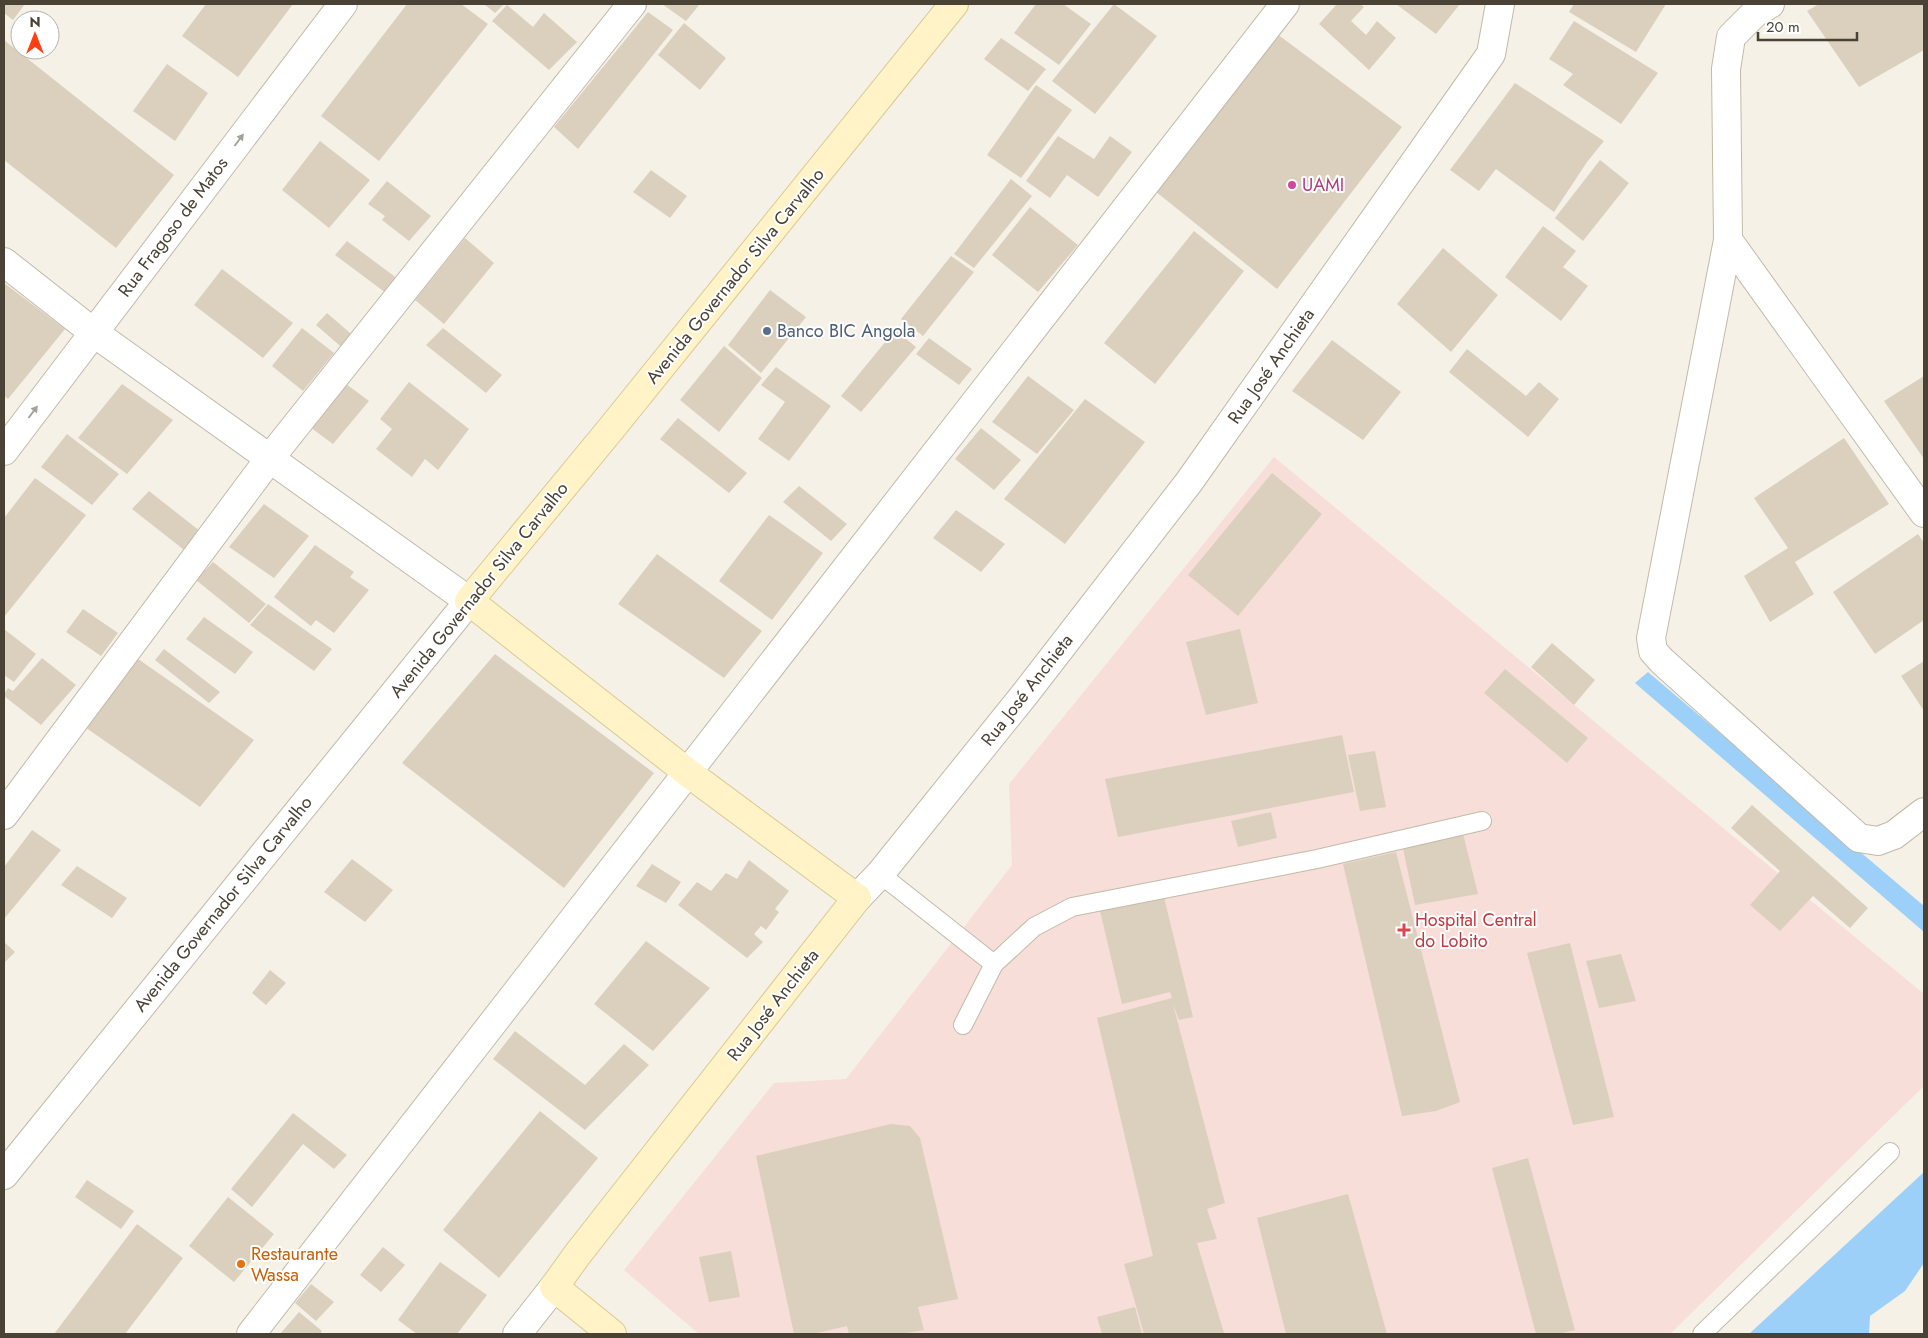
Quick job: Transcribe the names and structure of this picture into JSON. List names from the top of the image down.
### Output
{
  "streets": {
    "street": ["Rua Fragoso de Matos", "Avenida Governador Silva Carvalho", "Rua José Anchieta"]
  },
  "places": {
    "other": ["UAMI", "Banco BIC Angola", "Restaurante Wassa"],
    "health": ["Hospital Central do Lobito"]
  },
  "scale_bar": "20 m",
  "north": "top"
}
